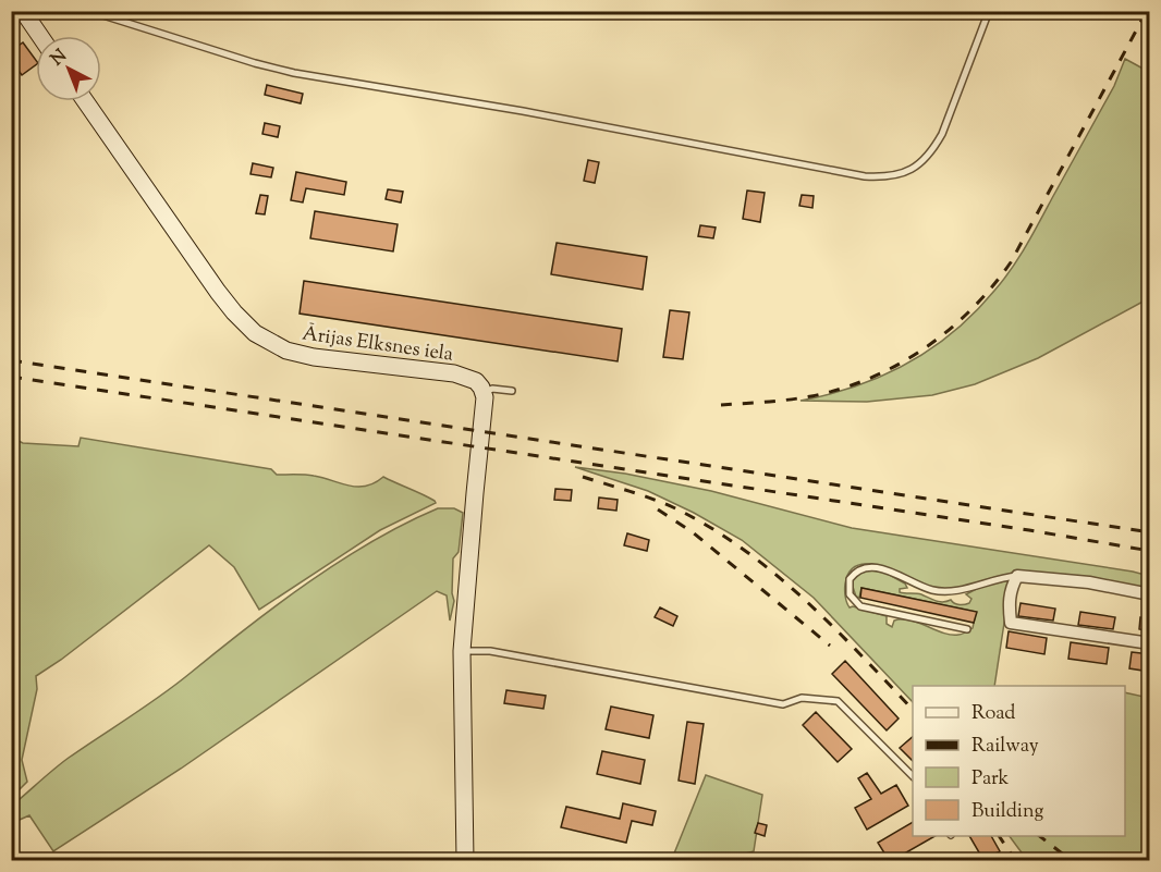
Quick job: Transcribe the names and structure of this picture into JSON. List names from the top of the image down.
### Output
{
  "streets": {
    "street": ["Ārijas Elksnes iela"]
  },
  "legend": [
    "Road",
    "Railway",
    "Park",
    "Building"
  ],
  "north": "top left"
}
